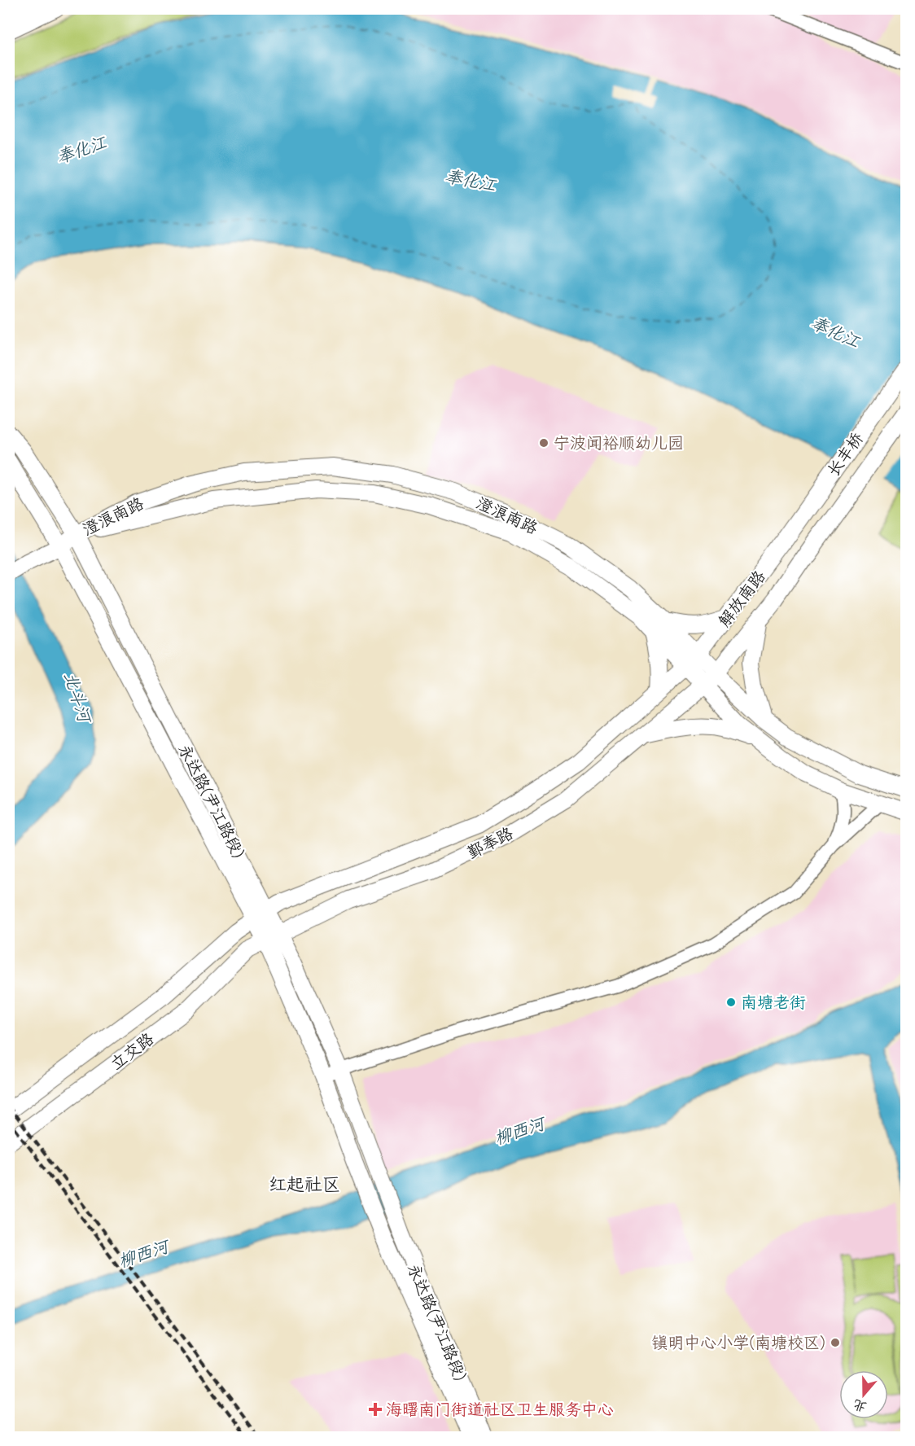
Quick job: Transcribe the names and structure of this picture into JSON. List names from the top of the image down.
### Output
{
  "streets": {
    "main road": [
      "长丰桥",
      "澄浪南路",
      "解放南路",
      "永达路(尹江路段)",
      "鄞奉路",
      "立交路"
    ]
  },
  "crossings": [
    ["长丰桥", "解放南路"],
    ["长丰桥", "鄞奉路"],
    ["澄浪南路", "解放南路"],
    ["澄浪南路", "永达路(尹江路段)"],
    ["澄浪南路", "鄞奉路"],
    ["解放南路", "鄞奉路"],
    ["永达路(尹江路段)", "鄞奉路"],
    ["鄞奉路", "立交路"]
  ],
  "districts": ["红起社区"],
  "water": ["奉化江", "北斗河", "柳西河"],
  "places": {
    "other": ["宁波闻裕顺幼儿园", "南塘老街", "镇明中心小学(南塘校区)"],
    "health": ["海曙南门街道社区卫生服务中心"]
  },
  "north": "bottom"
}
